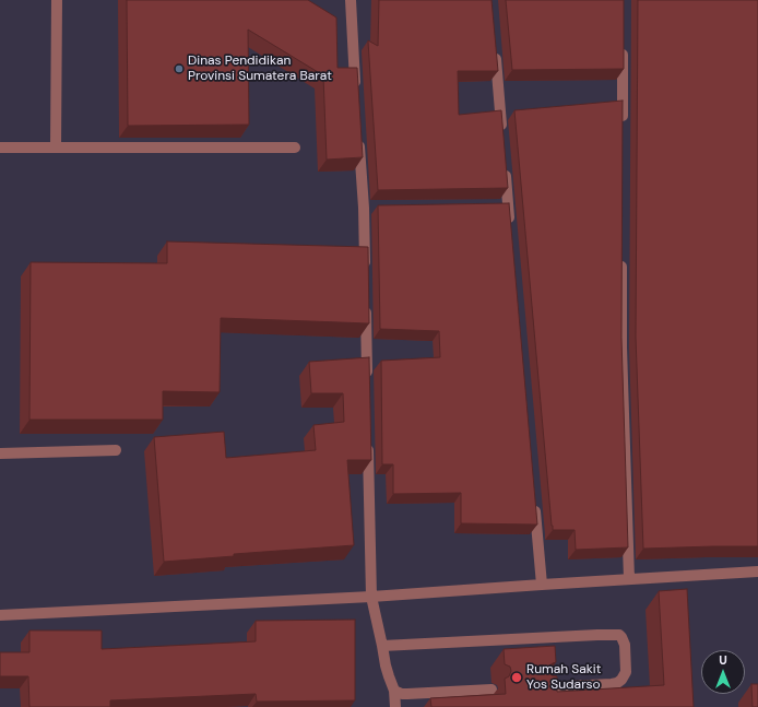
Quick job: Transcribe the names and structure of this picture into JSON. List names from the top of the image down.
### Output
{
  "places": ["Dinas Pendidikan Provinsi Sumatera Barat", "Rumah Sakit Yos Sudarso"],
  "north": "top"
}
